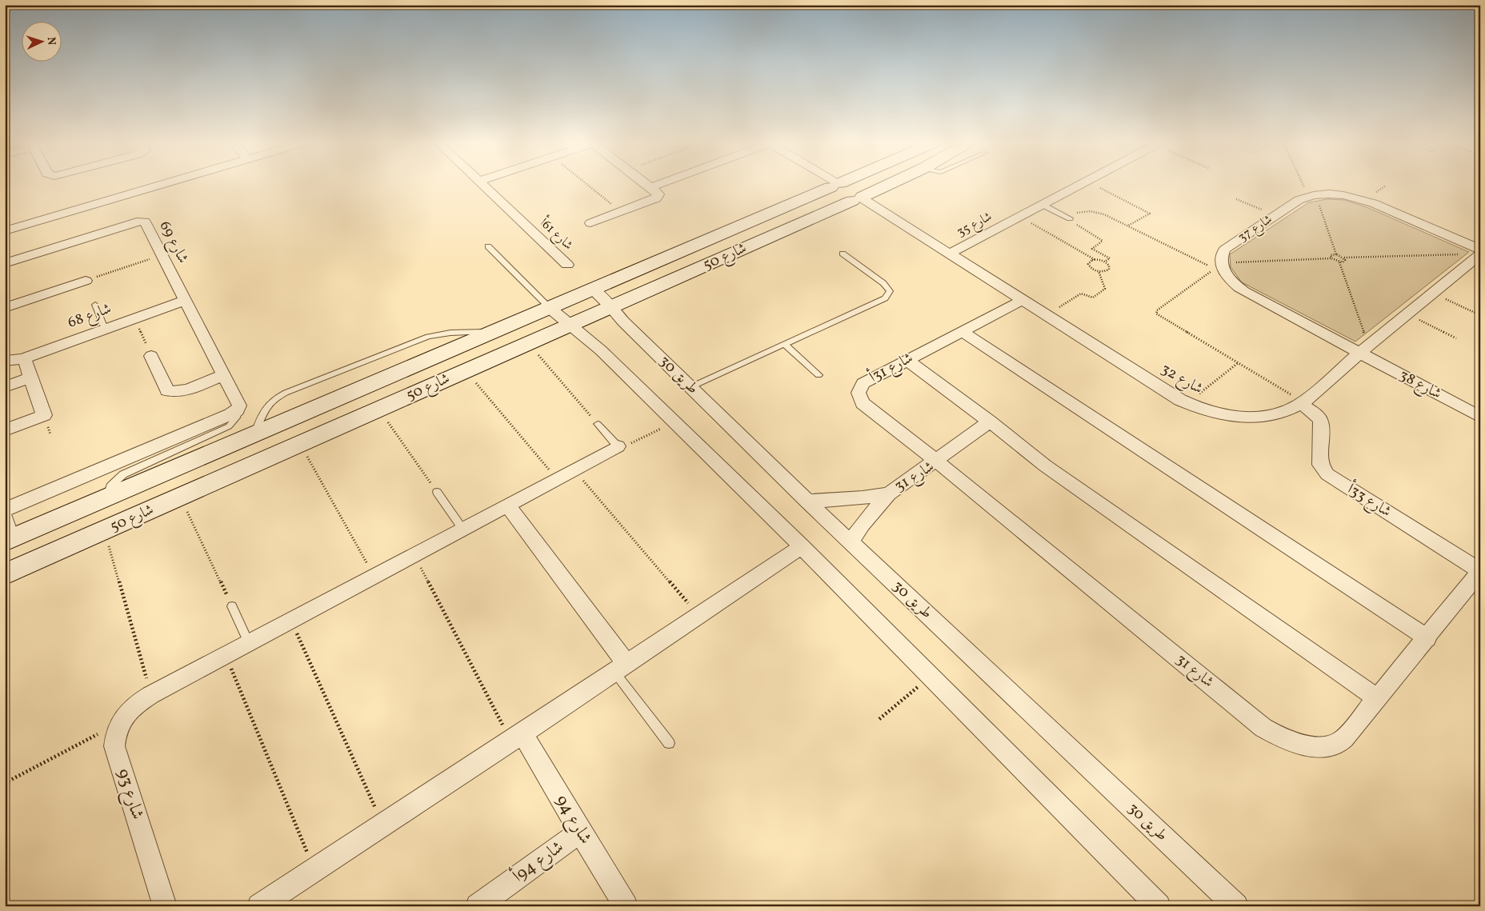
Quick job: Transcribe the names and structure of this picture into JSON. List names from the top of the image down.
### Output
{
  "streets": {
    "street": [
      "شارع 35",
      "شارع 37",
      "شارع 61أ",
      "شارع 69",
      "شارع 50",
      "شارع 68",
      "شارع 31أ",
      "طريق 30",
      "شارع 32",
      "شارع 38",
      "شارع 31",
      "شارع 33أ",
      "شارع 93",
      "شارع 94",
      "شارع 94أ"
    ]
  },
  "crossings": [
    ["شارع 35", "شارع 32"],
    ["شارع 69", "شارع 68"],
    ["شارع 50", "طريق 30"],
    ["شارع 50", "شارع 32"],
    ["شارع 31أ", "شارع 32"],
    ["شارع 31أ", "شارع 31"],
    ["طريق 30", "شارع 31"],
    ["شارع 32", "شارع 38"],
    ["شارع 32", "شارع 33أ"],
    ["شارع 31", "شارع 33أ"],
    ["شارع 94", "شارع 94أ"]
  ],
  "north": "right"
}
